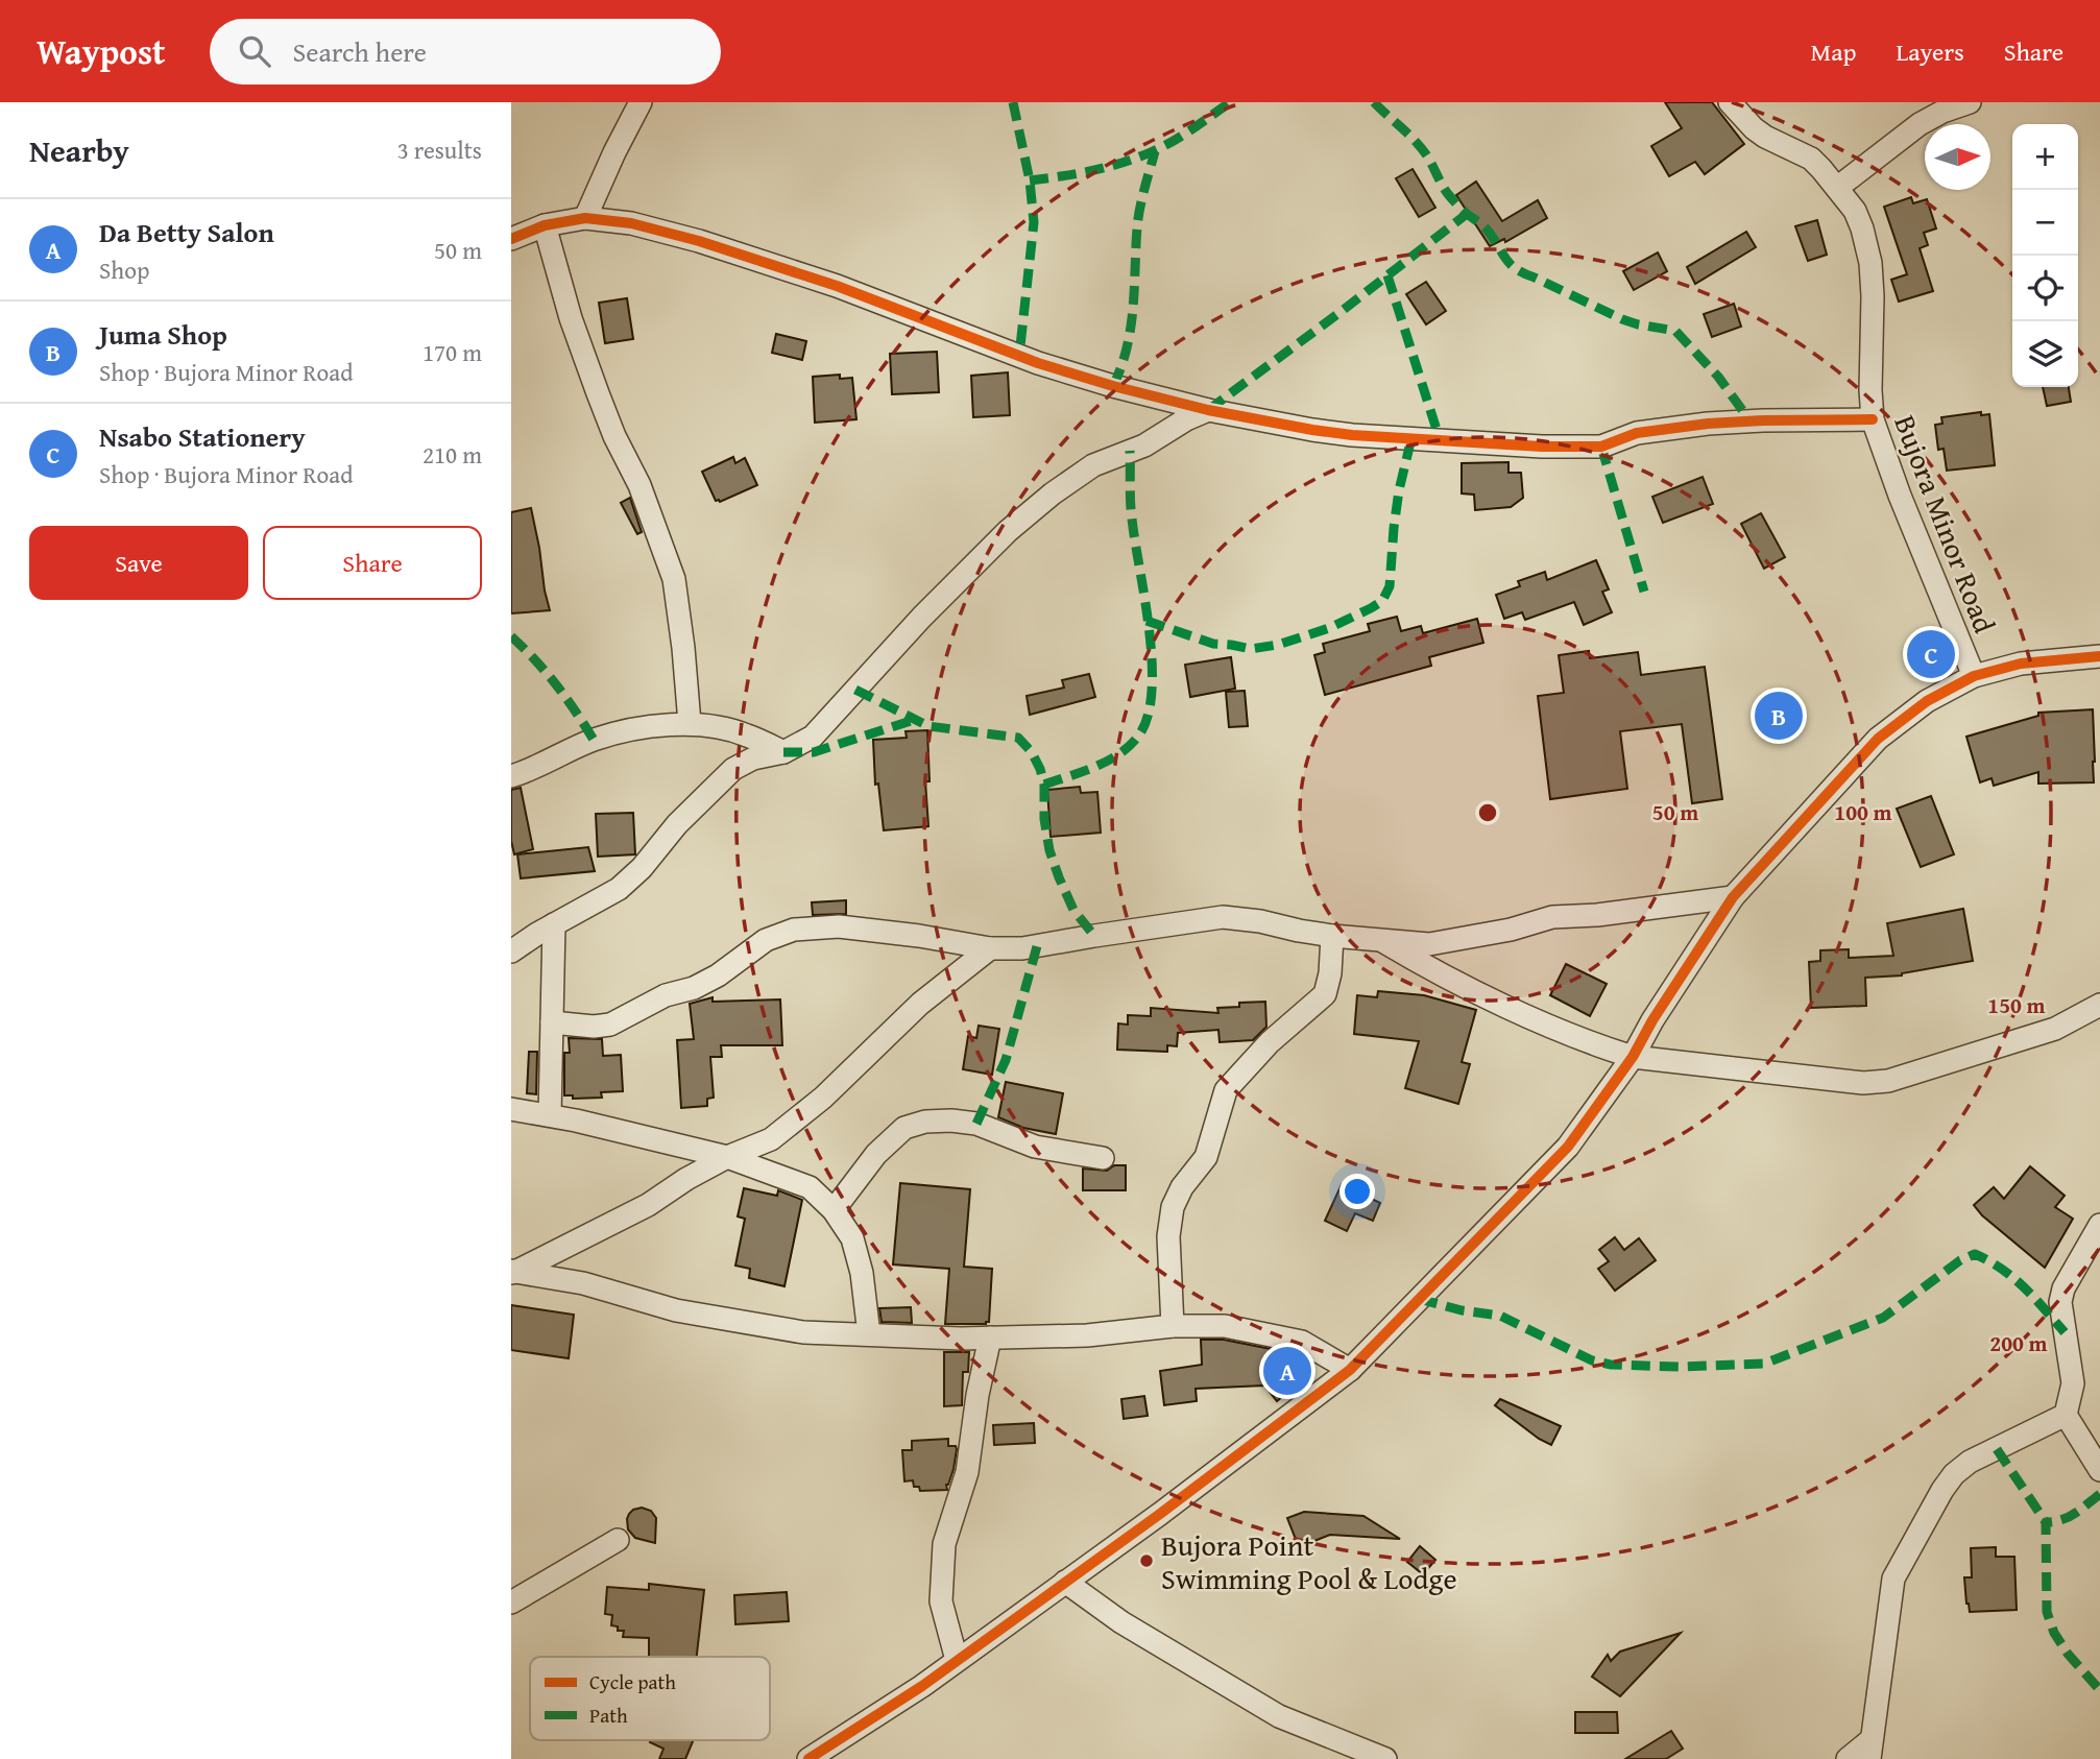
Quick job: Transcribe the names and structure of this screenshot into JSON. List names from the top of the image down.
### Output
{
  "streets": {
    "street": ["Bujora Minor Road"]
  },
  "places": ["Bujora Point Swimming Pool & Lodge"],
  "legend": ["Cycle path", "Path"],
  "north": "right",
  "page": {
    "header": "Waypost",
    "search": "Search here",
    "nav": ["Map", "Layers", "Share"],
    "heading": ["Nearby", "3 results"],
    "map_buttons": ["+", "−"],
    "list": [
      {
        "mark": "A",
        "name": "Da Betty Salon",
        "note": "Shop",
        "value": "50 m"
      },
      {
        "mark": "B",
        "name": "Juma Shop",
        "note": "Shop · Bujora Minor Road",
        "value": "170 m"
      },
      {
        "mark": "C",
        "name": "Nsabo Stationery",
        "note": "Shop · Bujora Minor Road",
        "value": "210 m"
      }
    ],
    "buttons": ["Save", "Share"],
    "pins": ["C", "B", "A"]
  },
  "rings": [
    "50 m",
    "100 m",
    "150 m",
    "200 m"
  ]
}
